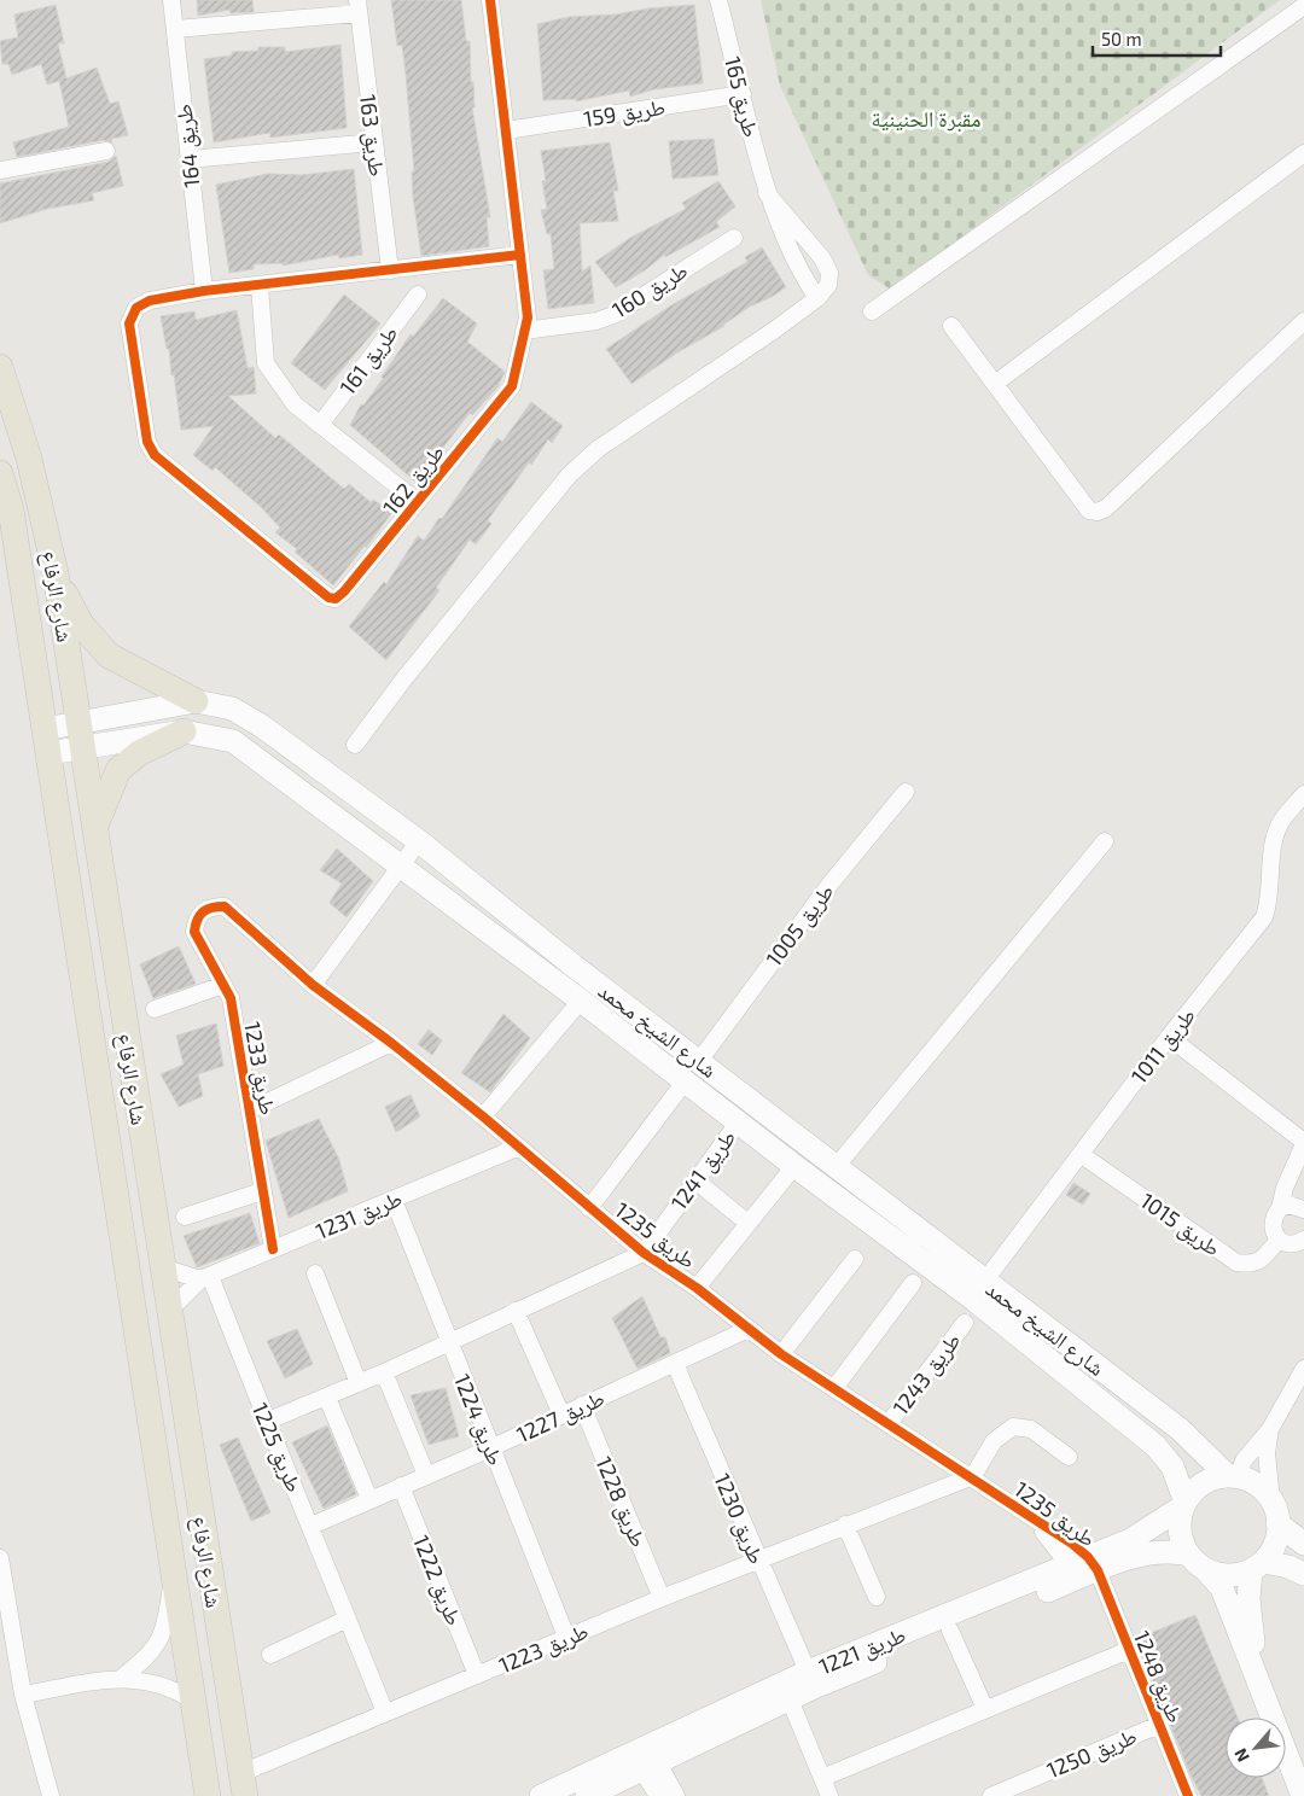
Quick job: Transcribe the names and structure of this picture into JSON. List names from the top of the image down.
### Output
{
  "streets": {
    "main road": ["شارع الرفاع"],
    "street": [
      "طريق 165",
      "طريق 159",
      "طريق 163",
      "طريق 164",
      "طريق 160",
      "طريق 161",
      "طريق 162",
      "طريق 1005",
      "شارع الشيخ محمد",
      "طريق 1011",
      "طريق 1233",
      "طريق 1241",
      "طريق 1231",
      "طريق 1015",
      "طريق 1235",
      "طريق 1243",
      "طريق 1227",
      "طريق 1224",
      "طريق 1225",
      "طريق 1228",
      "طريق 1230",
      "طريق 1222",
      "طريق 1223",
      "طريق 1221",
      "طريق 1248",
      "طريق 1250"
    ]
  },
  "crossings": [
    ["طريق 165", "طريق 159"],
    ["طريق 159", "طريق 162"],
    ["طريق 164", "طريق 162"],
    ["طريق 160", "طريق 162"],
    ["شارع الرفاع", "شارع الشيخ محمد"],
    ["شارع الرفاع", "طريق 1231"],
    ["شارع الرفاع", "طريق 1223"],
    ["طريق 1005", "شارع الشيخ محمد"],
    ["شارع الشيخ محمد", "طريق 1011"],
    ["شارع الشيخ محمد", "طريق 1241"],
    ["شارع الشيخ محمد", "طريق 1235"],
    ["شارع الشيخ محمد", "طريق 1221"],
    ["طريق 1011", "طريق 1015"],
    ["طريق 1233", "طريق 1231"],
    ["طريق 1233", "طريق 1235"],
    ["طريق 1241", "طريق 1235"],
    ["طريق 1241", "طريق 1224"],
    ["طريق 1241", "طريق 1225"],
    ["طريق 1231", "طريق 1235"],
    ["طريق 1231", "طريق 1224"],
    ["طريق 1231", "طريق 1225"],
    ["طريق 1235", "طريق 1243"],
    ["طريق 1235", "طريق 1227"],
    ["طريق 1235", "طريق 1223"],
    ["طريق 1235", "طريق 1221"],
    ["طريق 1235", "طريق 1248"],
    ["طريق 1227", "طريق 1224"],
    ["طريق 1227", "طريق 1225"],
    ["طريق 1227", "طريق 1228"],
    ["طريق 1227", "طريق 1230"],
    ["طريق 1227", "طريق 1222"],
    ["طريق 1224", "طريق 1223"],
    ["طريق 1225", "طريق 1223"],
    ["طريق 1228", "طريق 1223"],
    ["طريق 1230", "طريق 1223"],
    ["طريق 1230", "طريق 1221"],
    ["طريق 1222", "طريق 1223"],
    ["طريق 1221", "طريق 1248"],
    ["طريق 1248", "طريق 1250"]
  ],
  "parks": ["مقبرة الحنينية"],
  "scale_bar": "50 m",
  "north": "bottom left"
}
